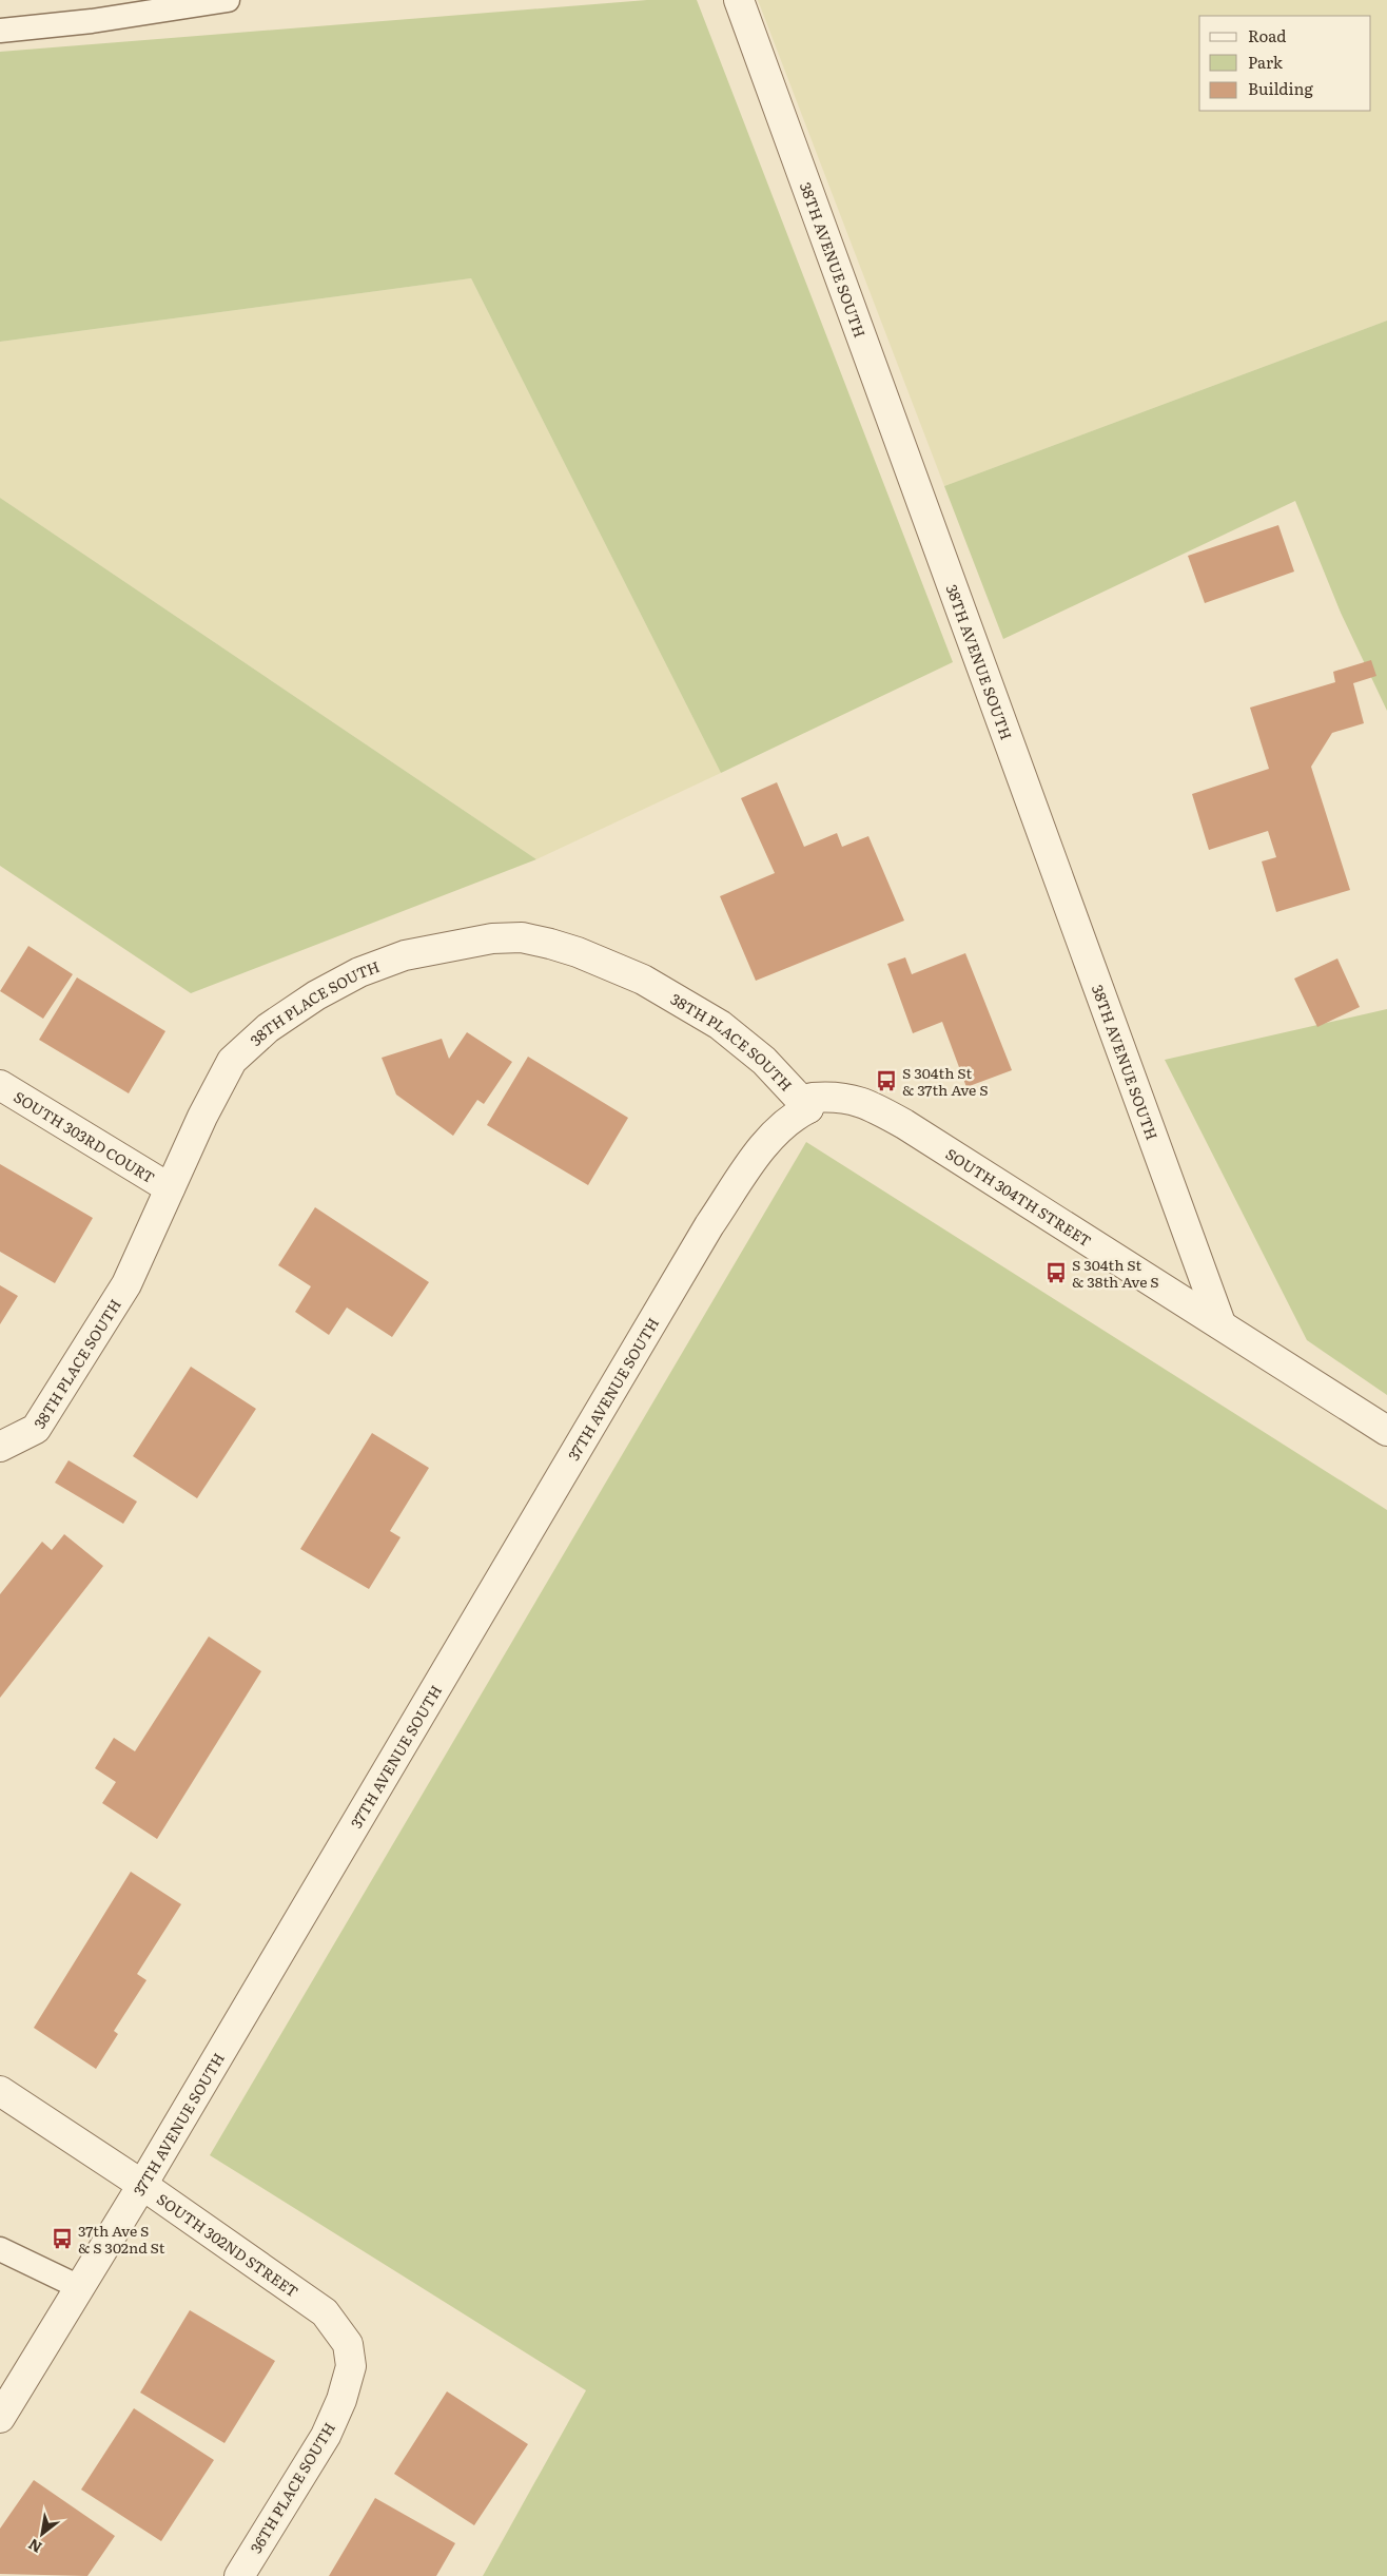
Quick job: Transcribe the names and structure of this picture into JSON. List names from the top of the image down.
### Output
{
  "streets": {
    "street": [
      "38TH AVENUE SOUTH",
      "38TH PLACE SOUTH",
      "SOUTH 303RD COURT",
      "SOUTH 304TH STREET",
      "37TH AVENUE SOUTH",
      "SOUTH 302ND STREET",
      "36TH PLACE SOUTH"
    ]
  },
  "crossings": [
    ["38TH AVENUE SOUTH", "SOUTH 304TH STREET"],
    ["38TH PLACE SOUTH", "SOUTH 303RD COURT"],
    ["38TH PLACE SOUTH", "SOUTH 304TH STREET"],
    ["38TH PLACE SOUTH", "37TH AVENUE SOUTH"],
    ["SOUTH 304TH STREET", "37TH AVENUE SOUTH"],
    ["37TH AVENUE SOUTH", "SOUTH 302ND STREET"],
    ["SOUTH 302ND STREET", "36TH PLACE SOUTH"]
  ],
  "places": {
    "bus stop": ["S 304th St & 37th Ave S", "S 304th St & 38th Ave S", "37th Ave S & S 302nd St"]
  },
  "legend": ["Road", "Park", "Building"],
  "north": "bottom left"
}
